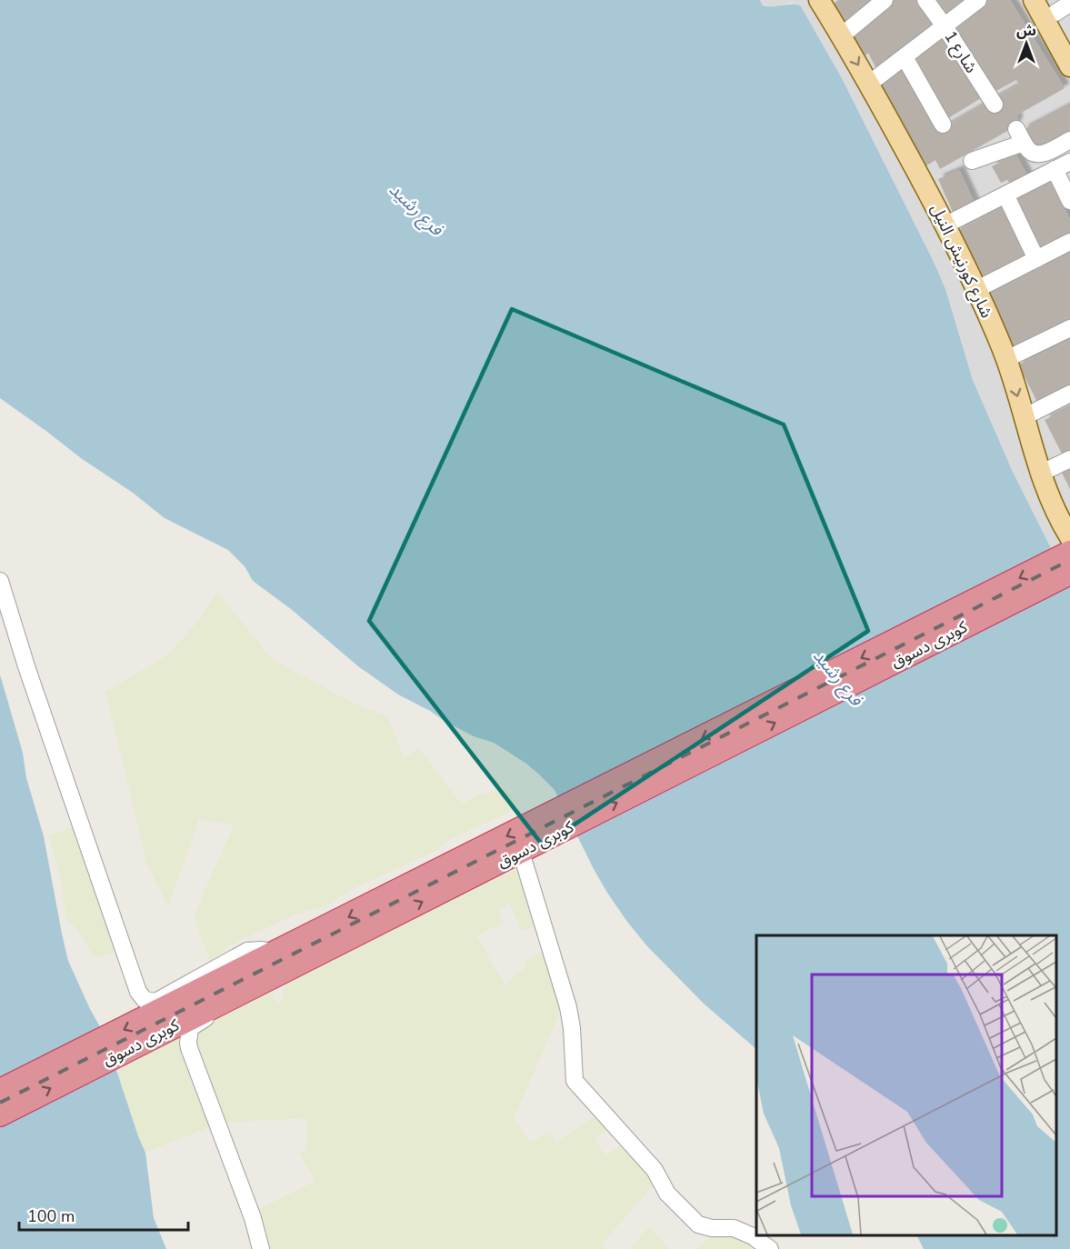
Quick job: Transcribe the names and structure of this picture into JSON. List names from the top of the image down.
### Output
{
  "streets": {
    "highway": ["كوبرى دسوق"],
    "main road": ["شارع كورنيش النيل"],
    "street": ["شارع 1"]
  },
  "water": ["فرع رشيد"],
  "scale_bar": "100 m",
  "north": "top"
}
